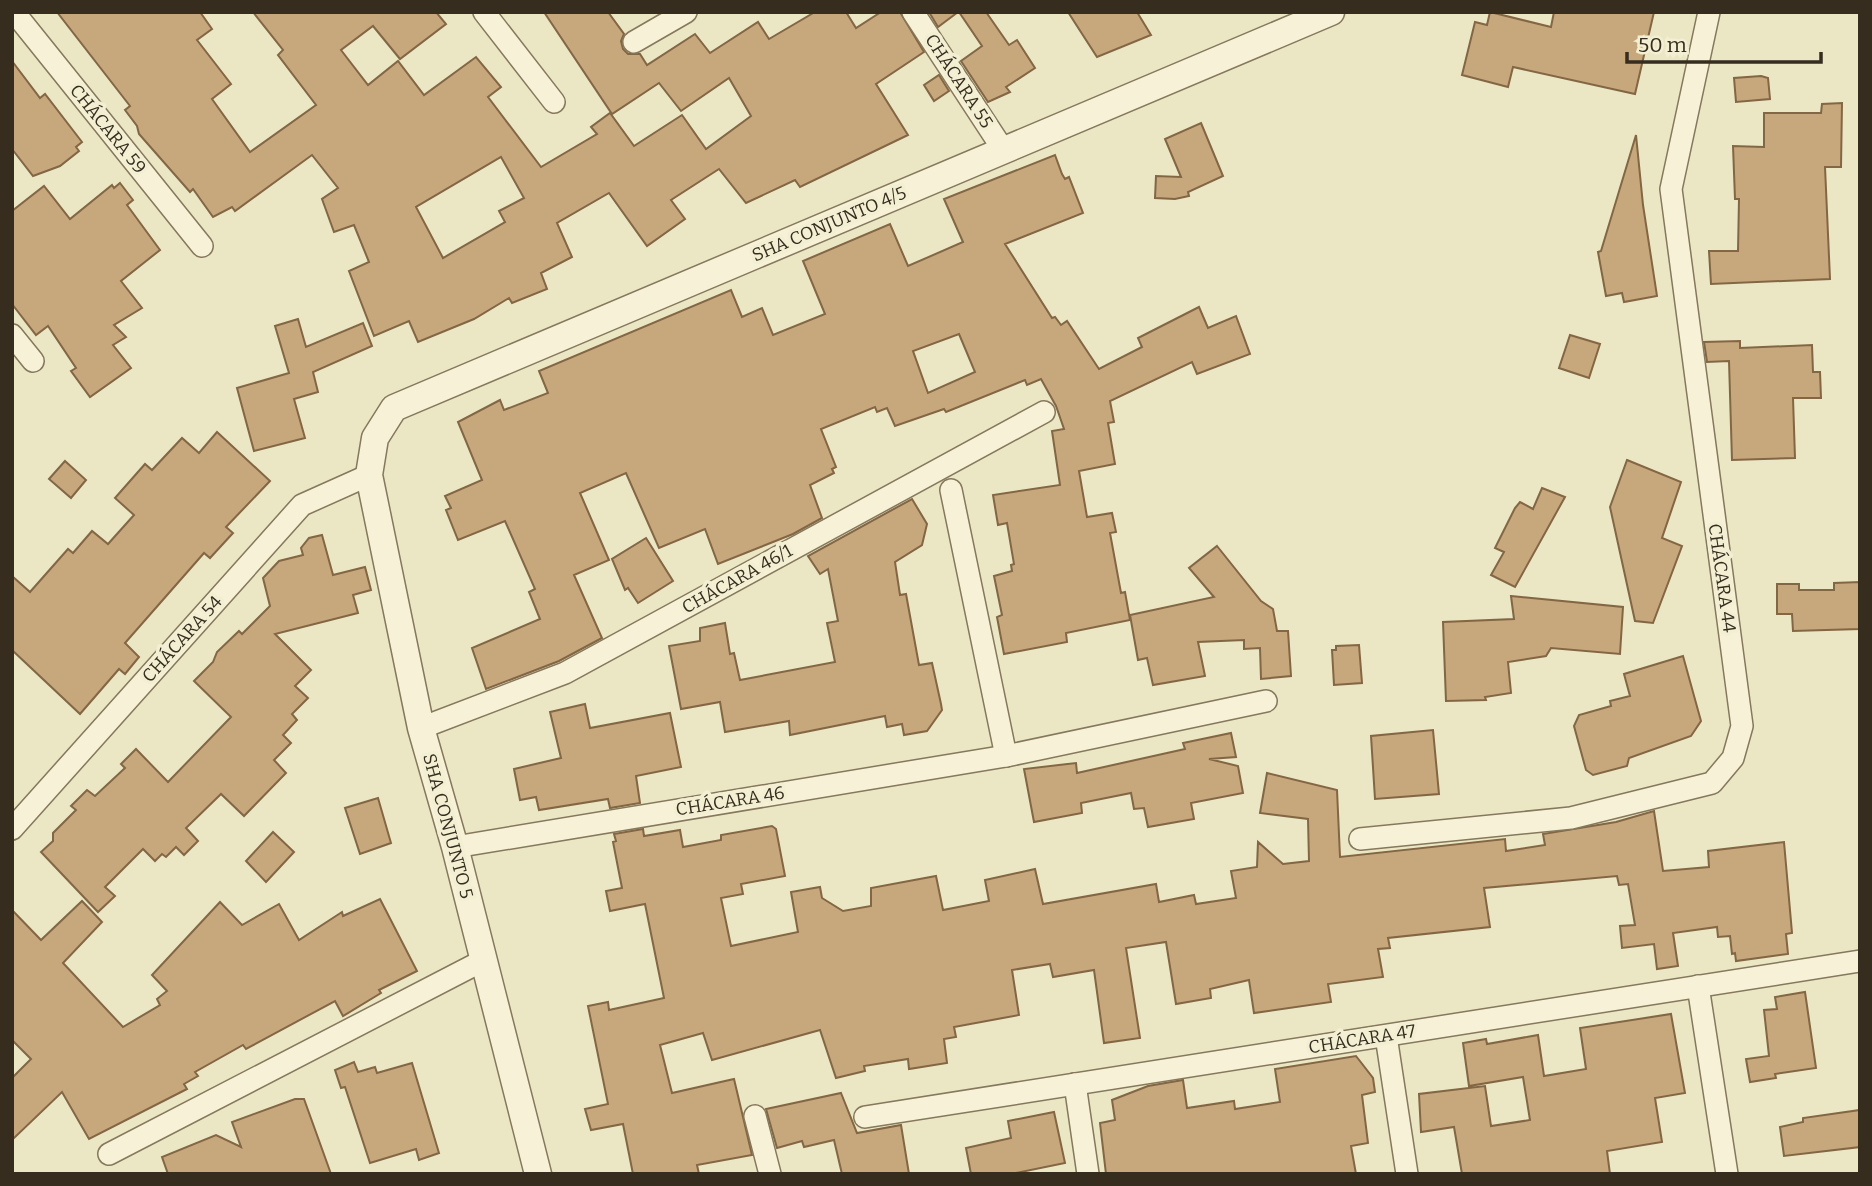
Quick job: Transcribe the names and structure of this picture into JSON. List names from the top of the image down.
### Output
{
  "streets": {
    "street": [
      "CHÁCARA 55",
      "CHÁCARA 59",
      "SHA CONJUNTO 4/5",
      "CHÁCARA 44",
      "CHÁCARA 46/1",
      "CHÁCARA 54",
      "CHÁCARA 46",
      "SHA CONJUNTO 5",
      "CHÁCARA 47"
    ]
  },
  "crossings": [
    ["CHÁCARA 55", "SHA CONJUNTO 4/5"],
    ["SHA CONJUNTO 4/5", "CHÁCARA 54"],
    ["SHA CONJUNTO 4/5", "SHA CONJUNTO 5"],
    ["CHÁCARA 46/1", "SHA CONJUNTO 5"],
    ["CHÁCARA 54", "SHA CONJUNTO 5"],
    ["CHÁCARA 46", "SHA CONJUNTO 5"]
  ],
  "scale_bar": "50 m"
}
